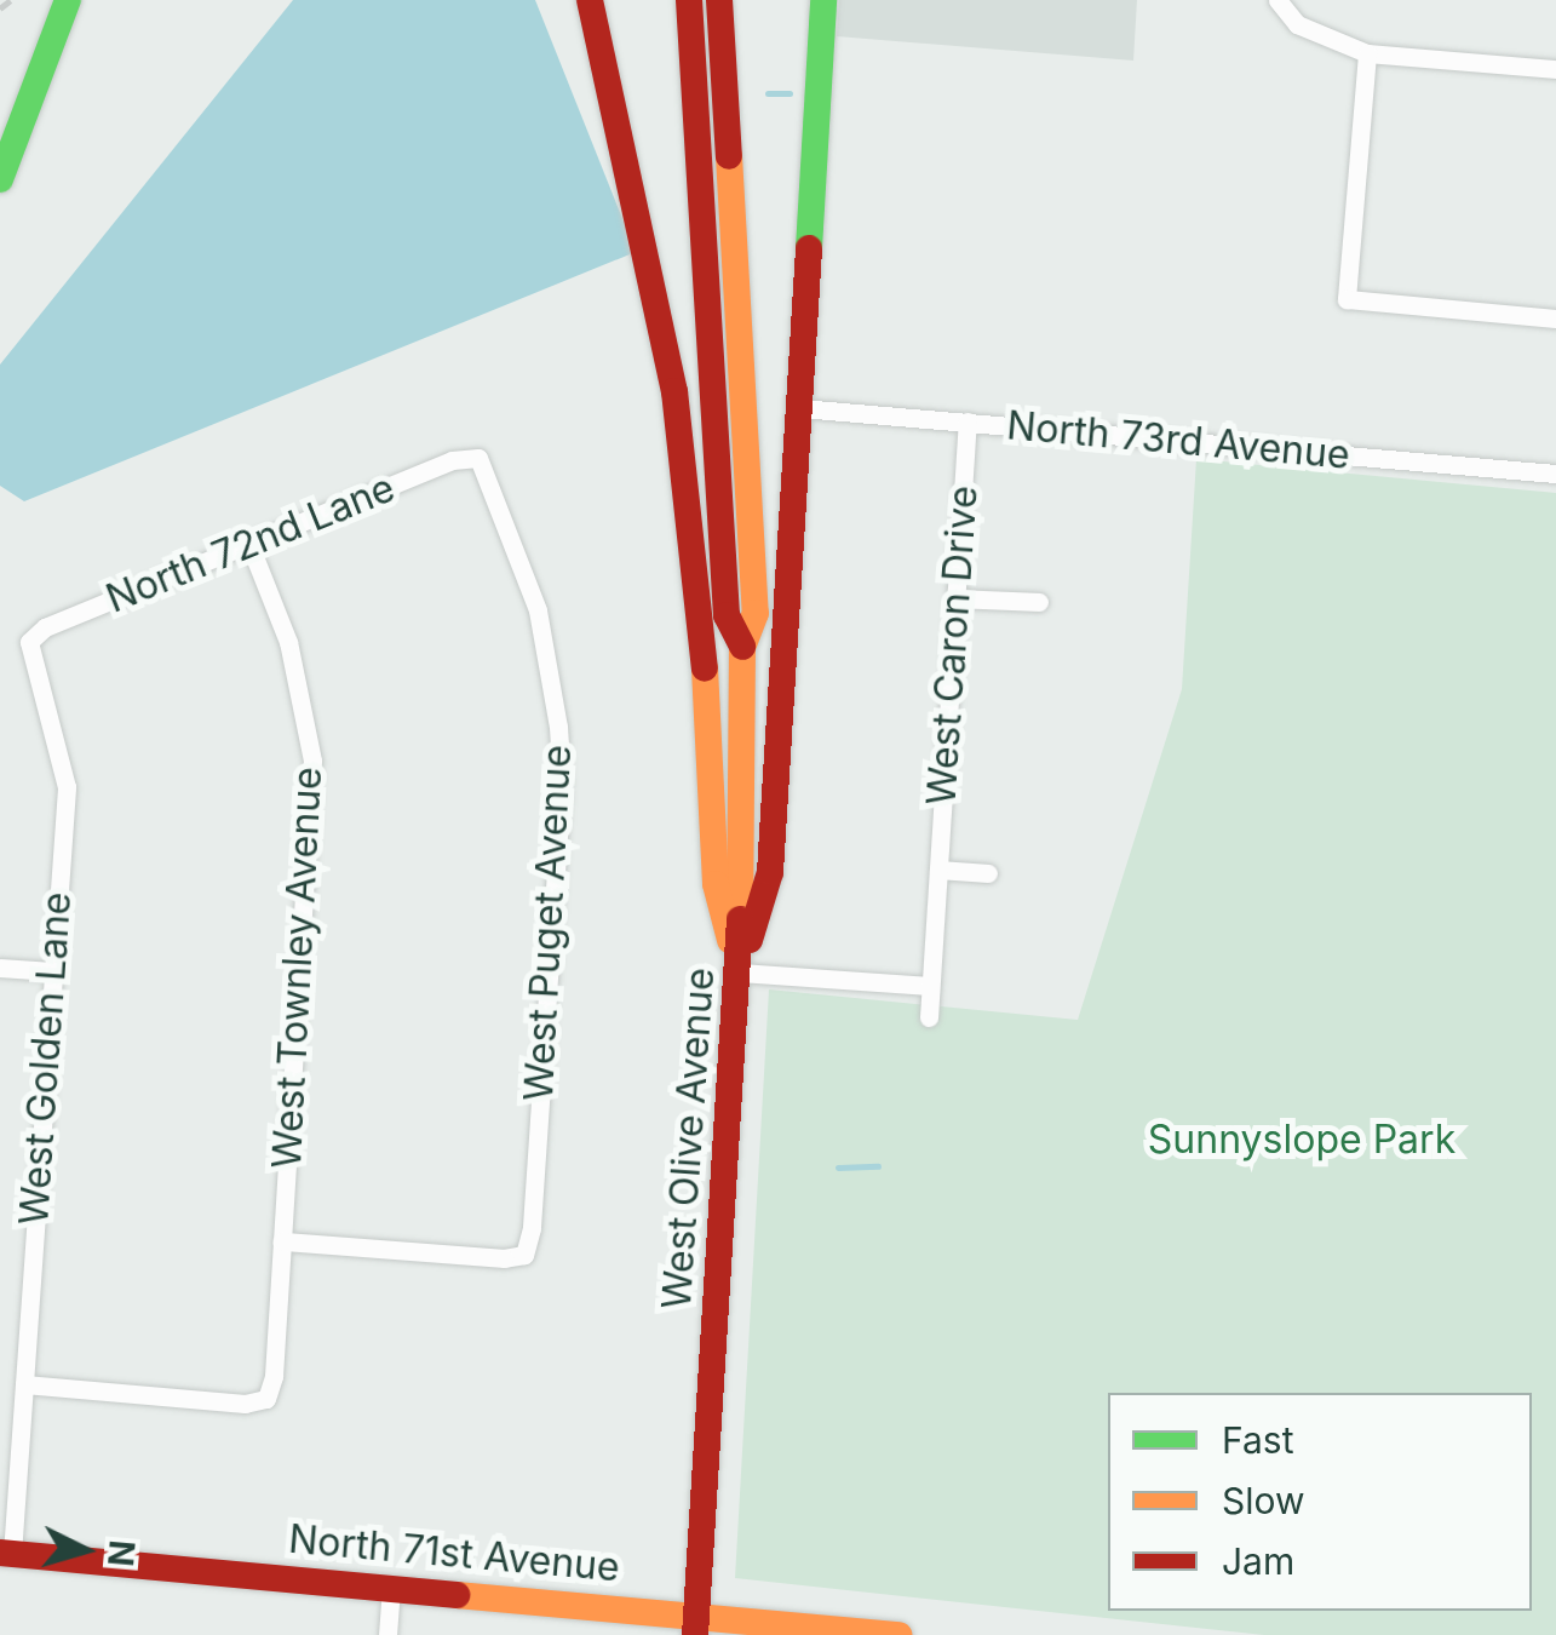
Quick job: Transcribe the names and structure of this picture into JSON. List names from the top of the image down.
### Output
{
  "streets": {
    "main road": ["West Olive Avenue", "North 71st Avenue"],
    "street": [
      "North 73rd Avenue",
      "North 72nd Lane",
      "West Caron Drive",
      "West Puget Avenue",
      "West Townley Avenue",
      "West Golden Lane"
    ]
  },
  "crossings": [
    ["North 73rd Avenue", "West Caron Drive"],
    ["North 72nd Lane", "West Puget Avenue"],
    ["North 72nd Lane", "West Townley Avenue"],
    ["North 72nd Lane", "West Golden Lane"],
    ["West Puget Avenue", "West Townley Avenue"],
    ["West Townley Avenue", "West Golden Lane"],
    ["West Golden Lane", "North 71st Avenue"],
    ["West Olive Avenue", "North 71st Avenue"]
  ],
  "parks": ["Sunnyslope Park"],
  "legend": ["Fast", "Slow", "Jam"],
  "north": "right"
}
